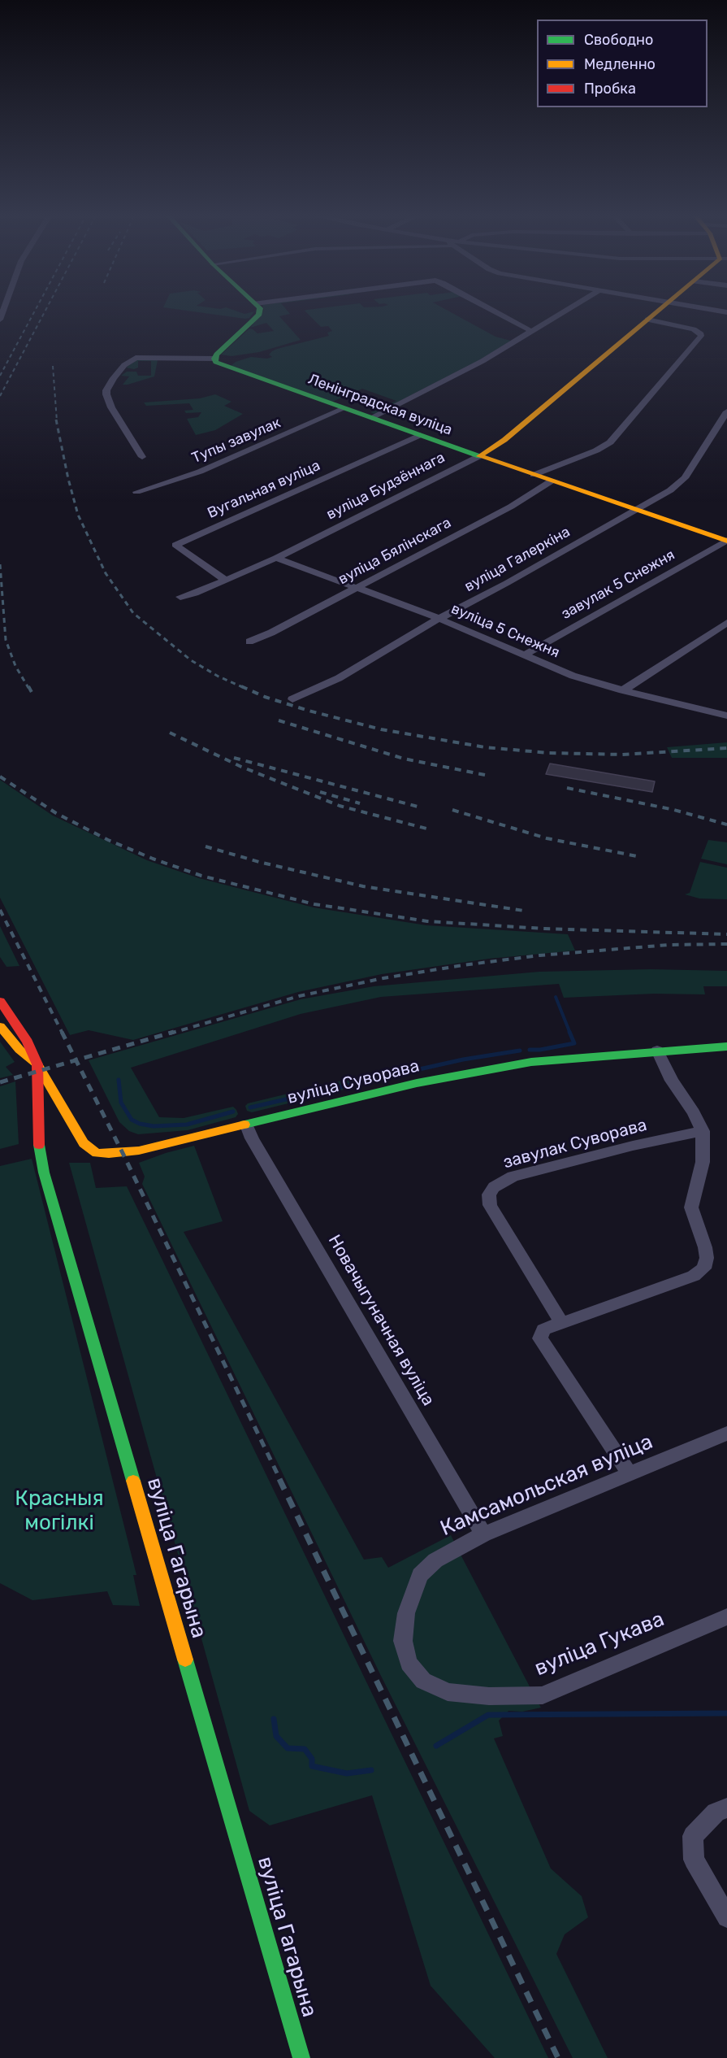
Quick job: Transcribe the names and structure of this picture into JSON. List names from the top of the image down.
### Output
{
  "streets": {
    "street": [
      "Ленінградская вуліца",
      "Тупы завулак",
      "вуліца Будзённага",
      "Вугальная вуліца",
      "вуліца Бялінскага",
      "вуліца Галеркіна",
      "завулак 5 Снежня",
      "вуліца 5 Снежня",
      "вуліца Суворава",
      "завулак Суворава",
      "Новачыгуначная вуліца",
      "Камсамольская вуліца",
      "вуліца Гагарына",
      "вуліца Гукава"
    ]
  },
  "crossings": [
    ["Ленінградская вуліца", "Тупы завулак"],
    ["Ленінградская вуліца", "вуліца Будзённага"],
    ["Ленінградская вуліца", "Вугальная вуліца"],
    ["Ленінградская вуліца", "вуліца Бялінскага"],
    ["Ленінградская вуліца", "вуліца Галеркіна"],
    ["Ленінградская вуліца", "завулак 5 Снежня"],
    ["вуліца Будзённага", "Вугальная вуліца"],
    ["вуліца Будзённага", "вуліца 5 Снежня"],
    ["вуліца Бялінскага", "вуліца 5 Снежня"],
    ["вуліца Галеркіна", "вуліца 5 Снежня"],
    ["завулак 5 Снежня", "вуліца 5 Снежня"],
    ["вуліца Суворава", "Новачыгуначная вуліца"],
    ["вуліца Суворава", "вуліца Гагарына"],
    ["Новачыгуначная вуліца", "Камсамольская вуліца"],
    ["Камсамольская вуліца", "вуліца Гукава"]
  ],
  "parks": ["Красныя могілкі"],
  "legend": ["Свободно", "Медленно", "Пробка"]
}
